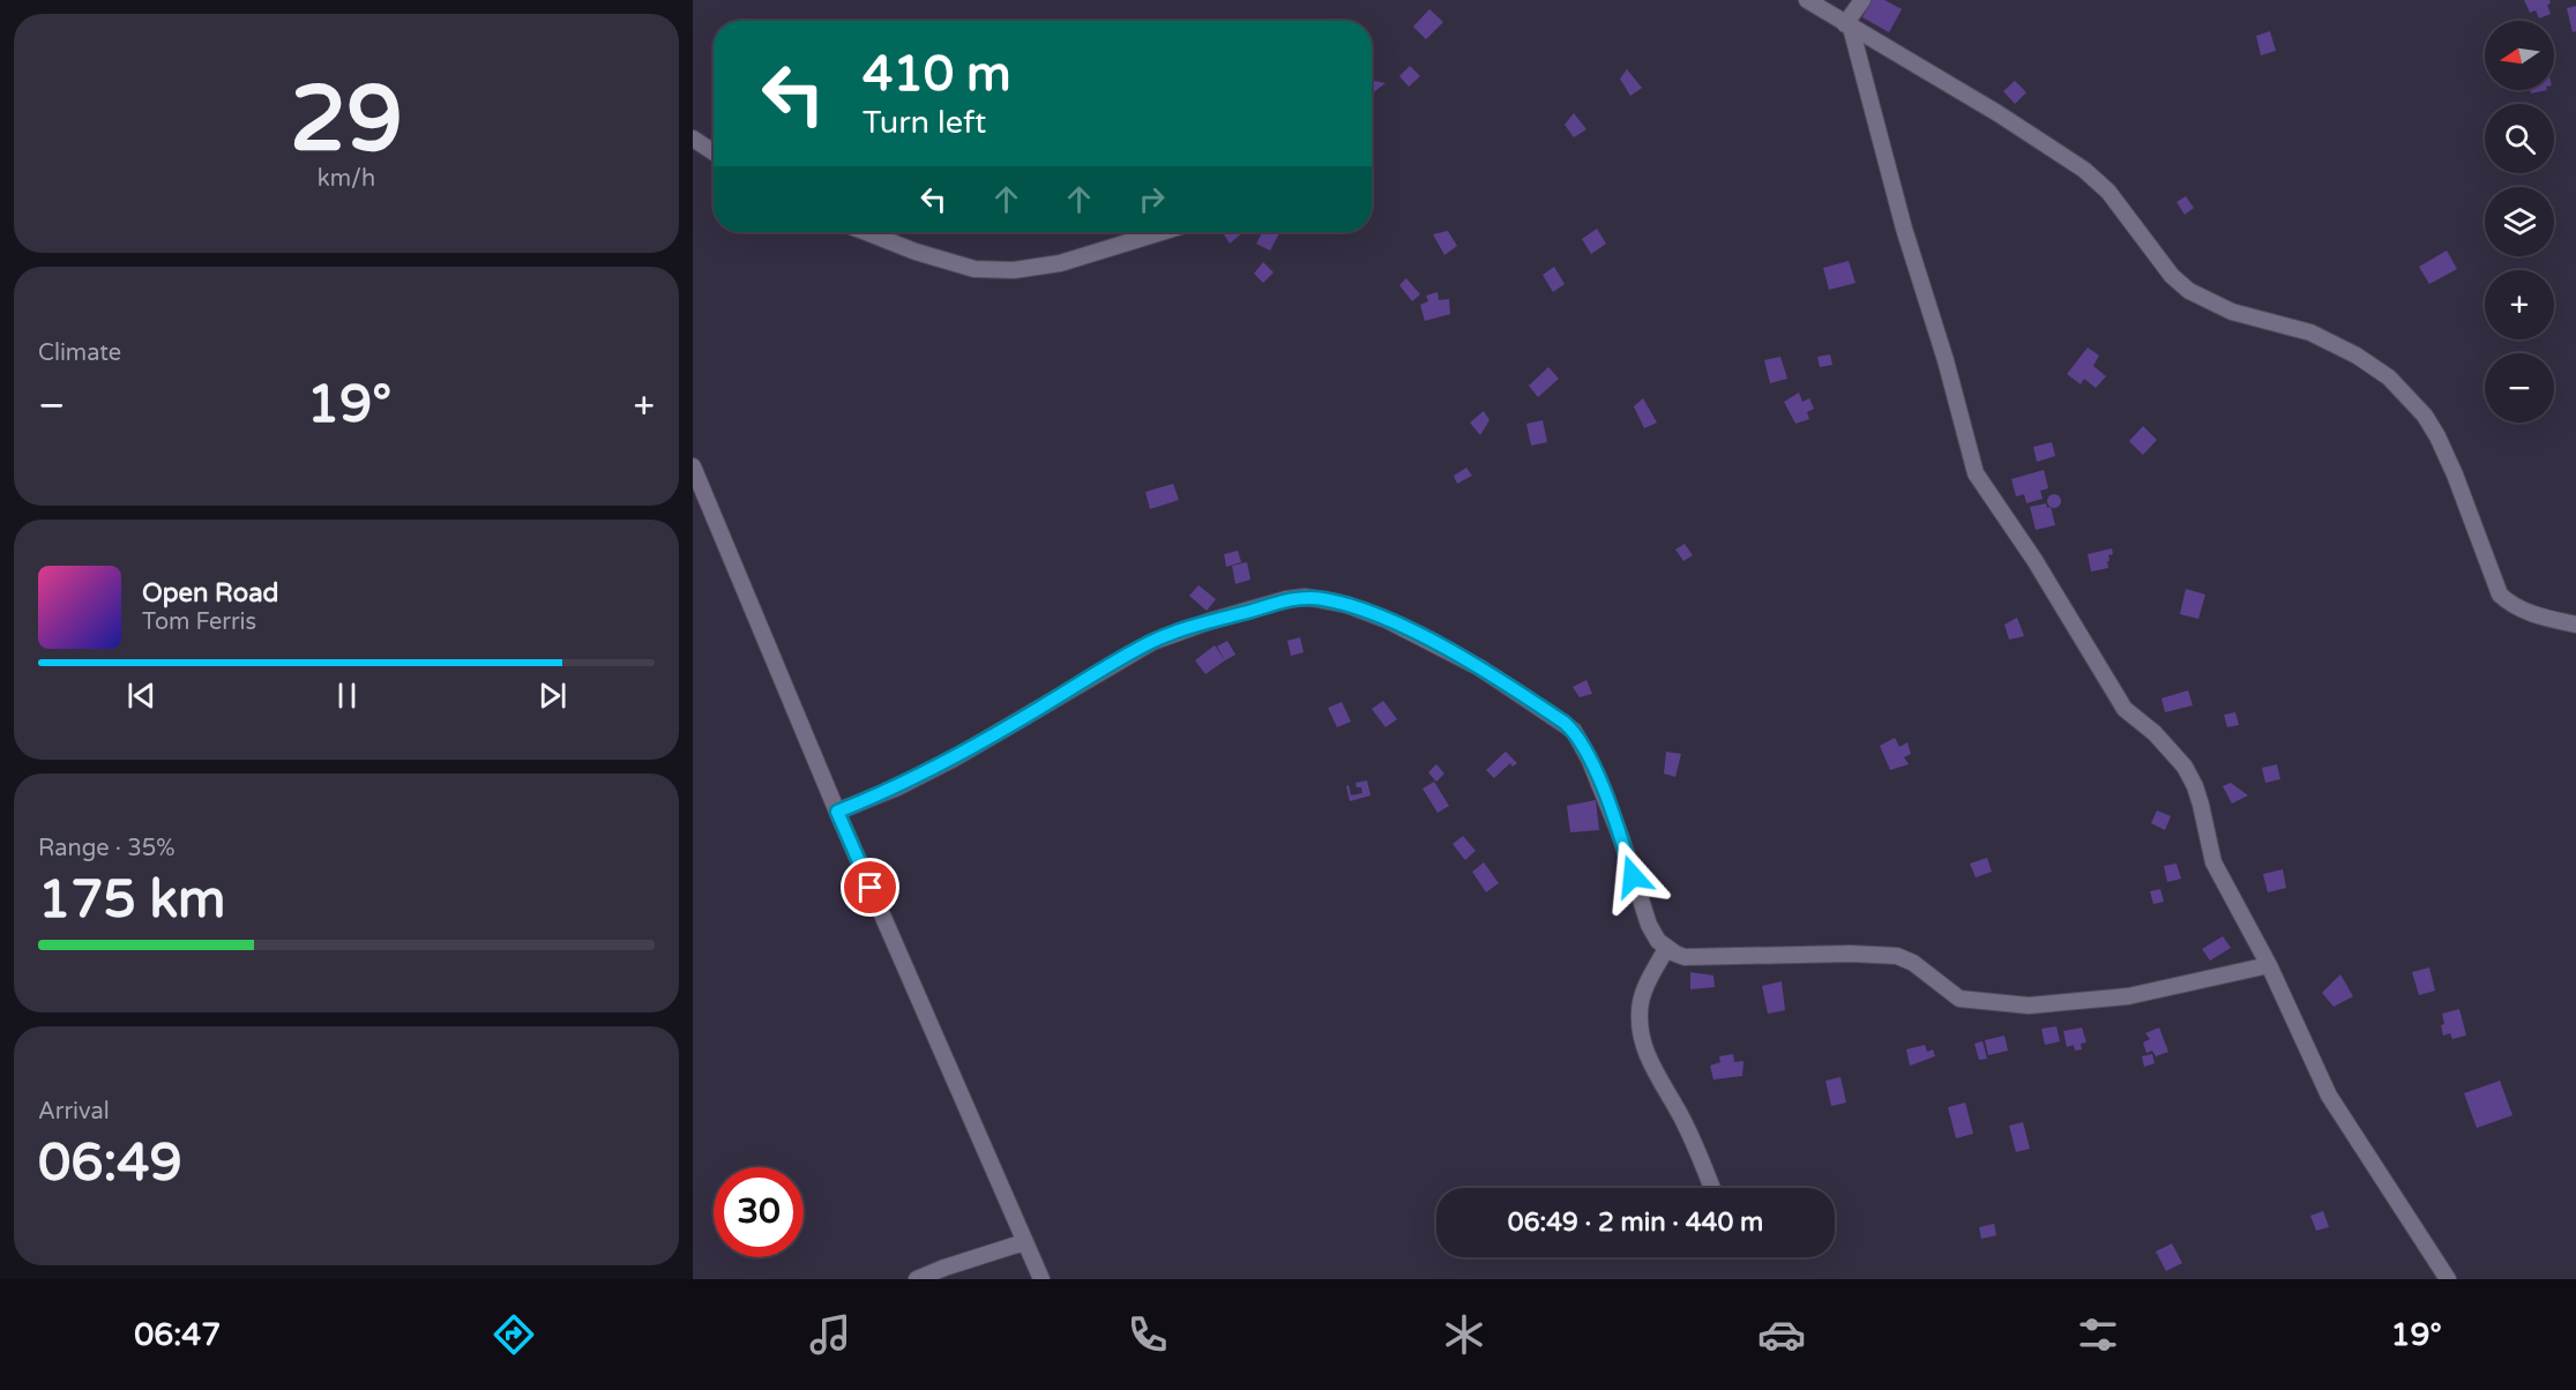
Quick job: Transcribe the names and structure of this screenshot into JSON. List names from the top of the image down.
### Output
{
  "north": "left",
  "page": {
    "tile": [
      ["29", "km/h"],
      "Climate",
      ["Range · 35%", "175 km"],
      ["Arrival", "06:49"]
    ],
    "map_buttons": ["+", "−"],
    "turn": ["410 m", "Turn left"],
    "heat": ["−", "19°", "+"],
    "song": ["Open Road", "Tom Ferris"],
    "limit": "30",
    "trip": "06:49 · 2 min · 440 m",
    "tabs": ["06:47", "19°"]
  }
}
